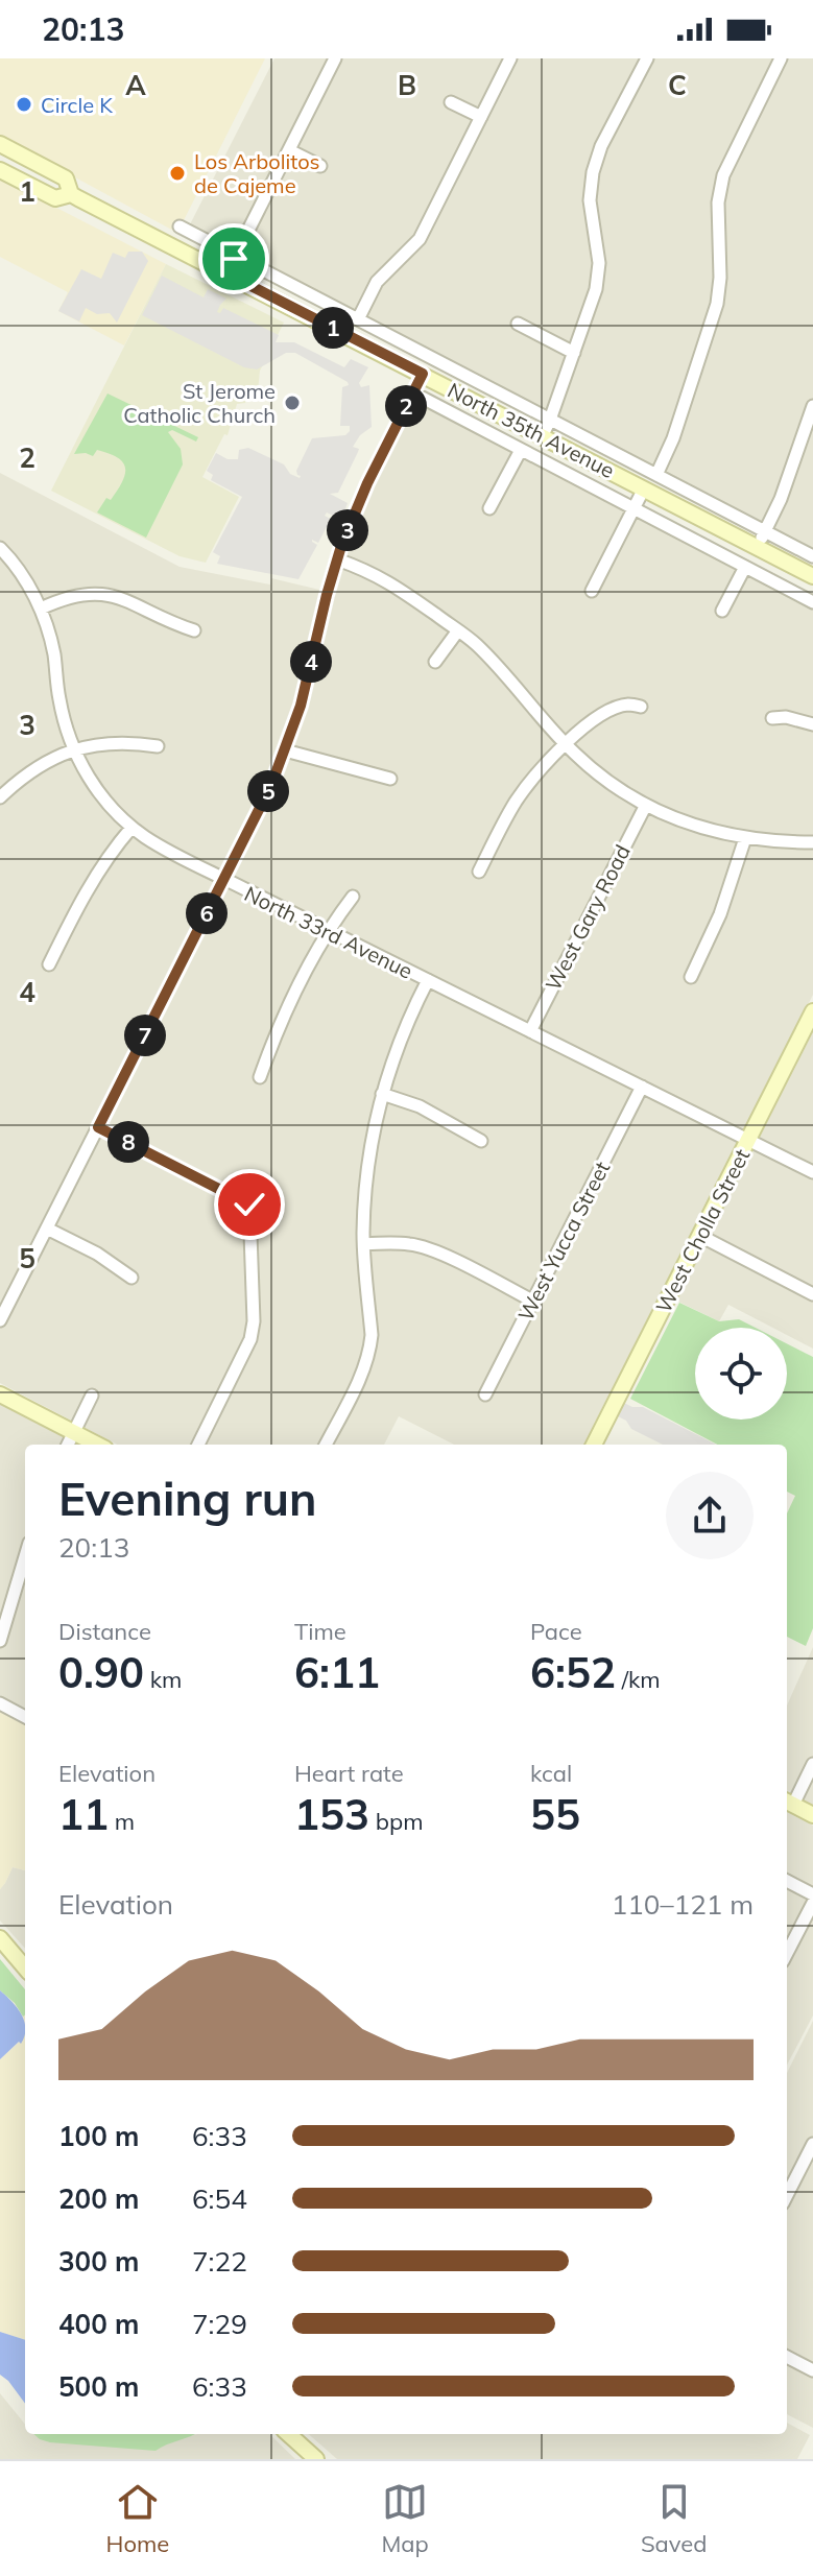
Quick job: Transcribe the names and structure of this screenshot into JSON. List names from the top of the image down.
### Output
{
  "streets": {
    "main road": ["North 35th Avenue", "West Cholla Street"],
    "street": ["West Gary Road", "North 33rd Avenue", "West Yucca Street"]
  },
  "crossings": [
    ["West Gary Road", "North 33rd Avenue"],
    ["North 33rd Avenue", "West Cholla Street"],
    ["North 33rd Avenue", "West Yucca Street"]
  ],
  "places": ["Circle K", "Los Arbolitos de Cajeme", "St Jerome Catholic Church"],
  "page": {
    "status": "20:13",
    "pins": [
      "1",
      "2",
      "3",
      "4",
      "5",
      "6",
      "7",
      "8"
    ],
    "heading": ["Evening run", "20:13"],
    "stats": [
      ["Distance", "0.90 km"],
      ["Time", "6:11"],
      ["Pace", "6:52 /km"],
      ["Elevation", "11 m"],
      ["Heart rate", "153 bpm"],
      ["kcal", "55"]
    ],
    "chart": ["Elevation", "110–121 m"],
    "list": [
      {
        "name": "100 m",
        "note": "6:33"
      },
      {
        "name": "200 m",
        "note": "6:54"
      },
      {
        "name": "300 m",
        "note": "7:22"
      },
      {
        "name": "400 m",
        "note": "7:29"
      },
      {
        "name": "500 m",
        "note": "6:33"
      }
    ],
    "tabs": ["Home", "Map", "Saved"]
  },
  "grid": {
    "columns": ["A", "B", "C"],
    "rows": [
      "1",
      "2",
      "3",
      "4",
      "5"
    ]
  }
}
